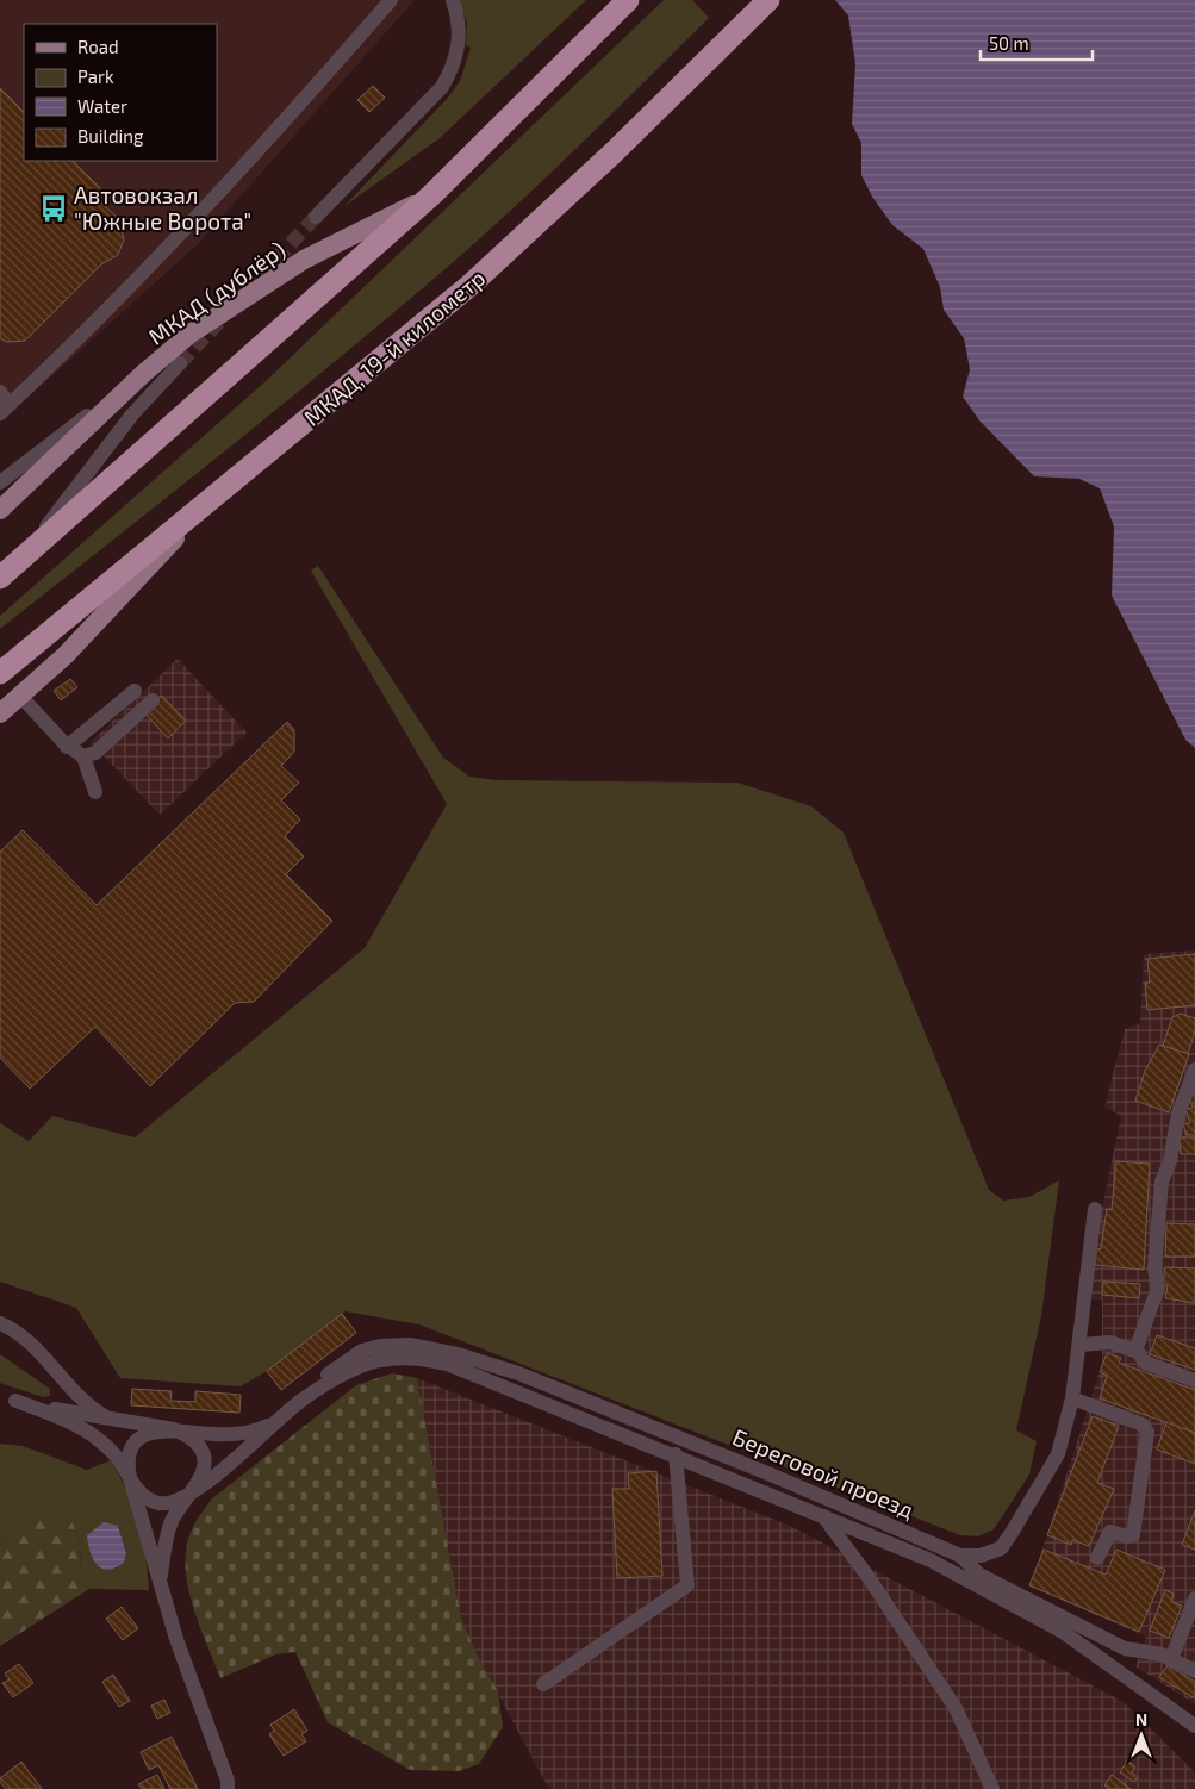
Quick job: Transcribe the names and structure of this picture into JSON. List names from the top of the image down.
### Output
{
  "streets": {
    "highway": ["МКАД, 19-й километр"],
    "main road": ["МКАД (дублёр)"],
    "street": ["Береговой проезд"]
  },
  "places": {
    "bus stop": ["Автовокзал \"Южные Ворота\""]
  },
  "legend": [
    "Road",
    "Park",
    "Water",
    "Building"
  ],
  "scale_bar": "50 m",
  "north": "top"
}
